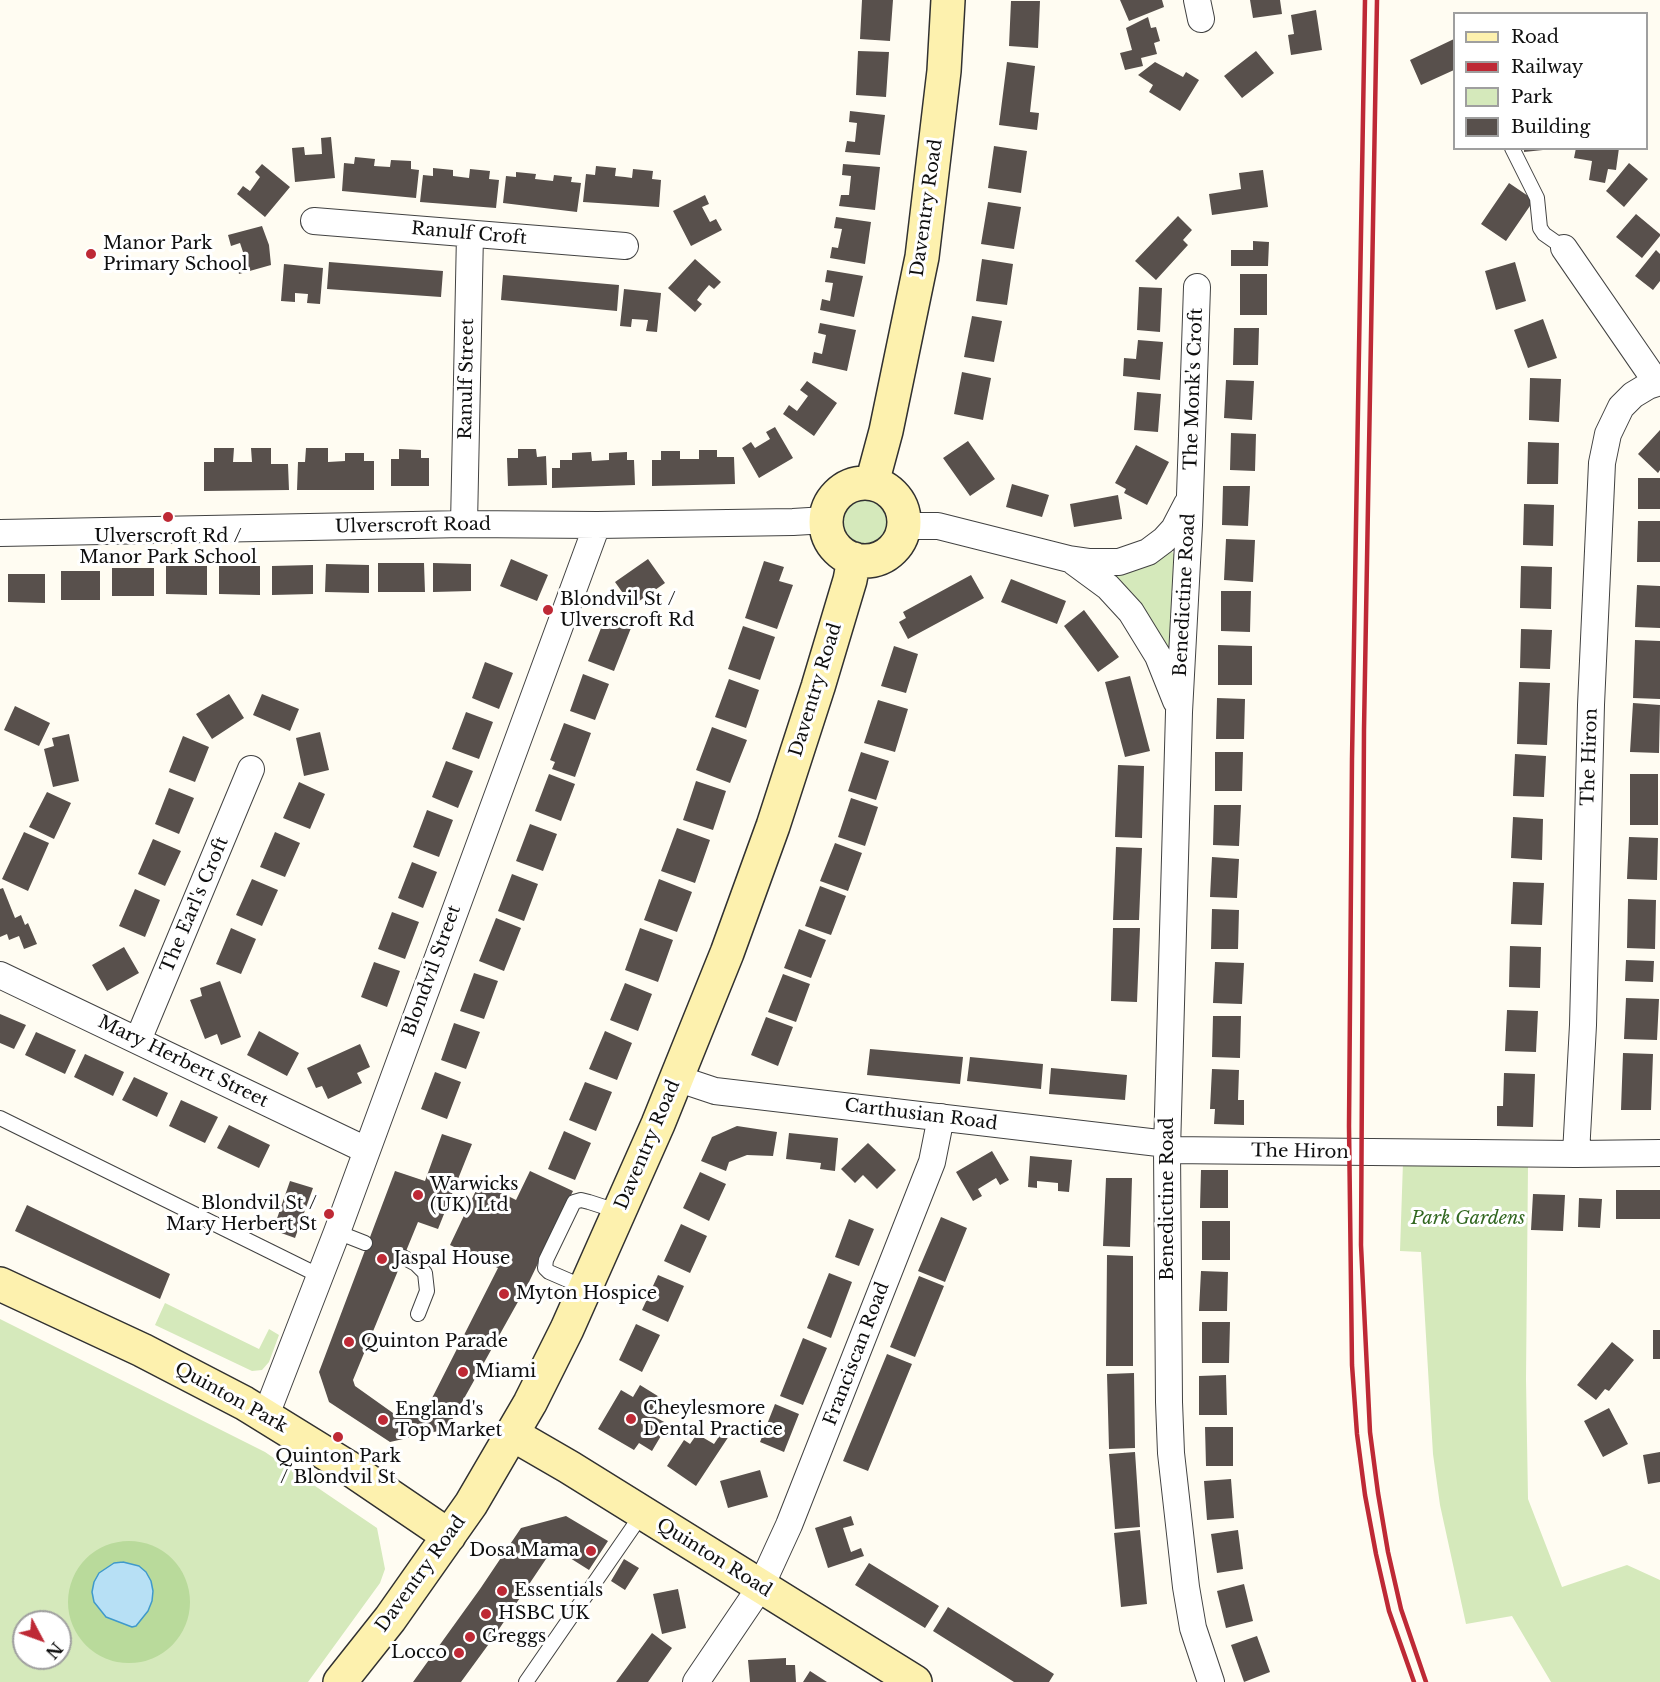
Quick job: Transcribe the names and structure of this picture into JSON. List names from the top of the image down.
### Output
{
  "streets": {
    "street": [
      "Daventry Road",
      "Ranulf Croft",
      "Ranulf Street",
      "The Monk's Croft",
      "Ulverscroft Road",
      "Benedictine Road",
      "The Hiron",
      "The Earl's Croft",
      "Blondvil Street",
      "Mary Herbert Street",
      "Carthusian Road",
      "Franciscan Road",
      "Quinton Park",
      "Quinton Road"
    ]
  },
  "crossings": [
    ["Daventry Road", "Ulverscroft Road"],
    ["Daventry Road", "Benedictine Road"],
    ["Daventry Road", "Carthusian Road"],
    ["Daventry Road", "Quinton Park"],
    ["Daventry Road", "Quinton Road"],
    ["Ranulf Croft", "Ranulf Street"],
    ["Ranulf Street", "Ulverscroft Road"],
    ["The Monk's Croft", "Benedictine Road"],
    ["Ulverscroft Road", "Benedictine Road"],
    ["Ulverscroft Road", "Blondvil Street"],
    ["Benedictine Road", "The Hiron"],
    ["Benedictine Road", "Carthusian Road"],
    ["The Hiron", "Carthusian Road"],
    ["The Earl's Croft", "Mary Herbert Street"],
    ["Blondvil Street", "Mary Herbert Street"],
    ["Blondvil Street", "Quinton Park"],
    ["Carthusian Road", "Franciscan Road"],
    ["Franciscan Road", "Quinton Road"]
  ],
  "parks": ["Park Gardens"],
  "places": [
    "Manor Park Primary School",
    "Ulverscroft Rd / Manor Park School",
    "Blondvil St / Ulverscroft Rd",
    "Warwicks (UK) Ltd",
    "Blondvil St / Mary Herbert St",
    "Jaspal House",
    "Myton Hospice",
    "Quinton Parade",
    "Miami",
    "Cheylesmore Dental Practice",
    "England's Top Market",
    "Quinton Park / Blondvil St",
    "Dosa Mama",
    "Essentials",
    "HSBC UK",
    "Greggs",
    "Locco"
  ],
  "legend": [
    "Road",
    "Railway",
    "Park",
    "Building"
  ],
  "north": "bottom right"
}
